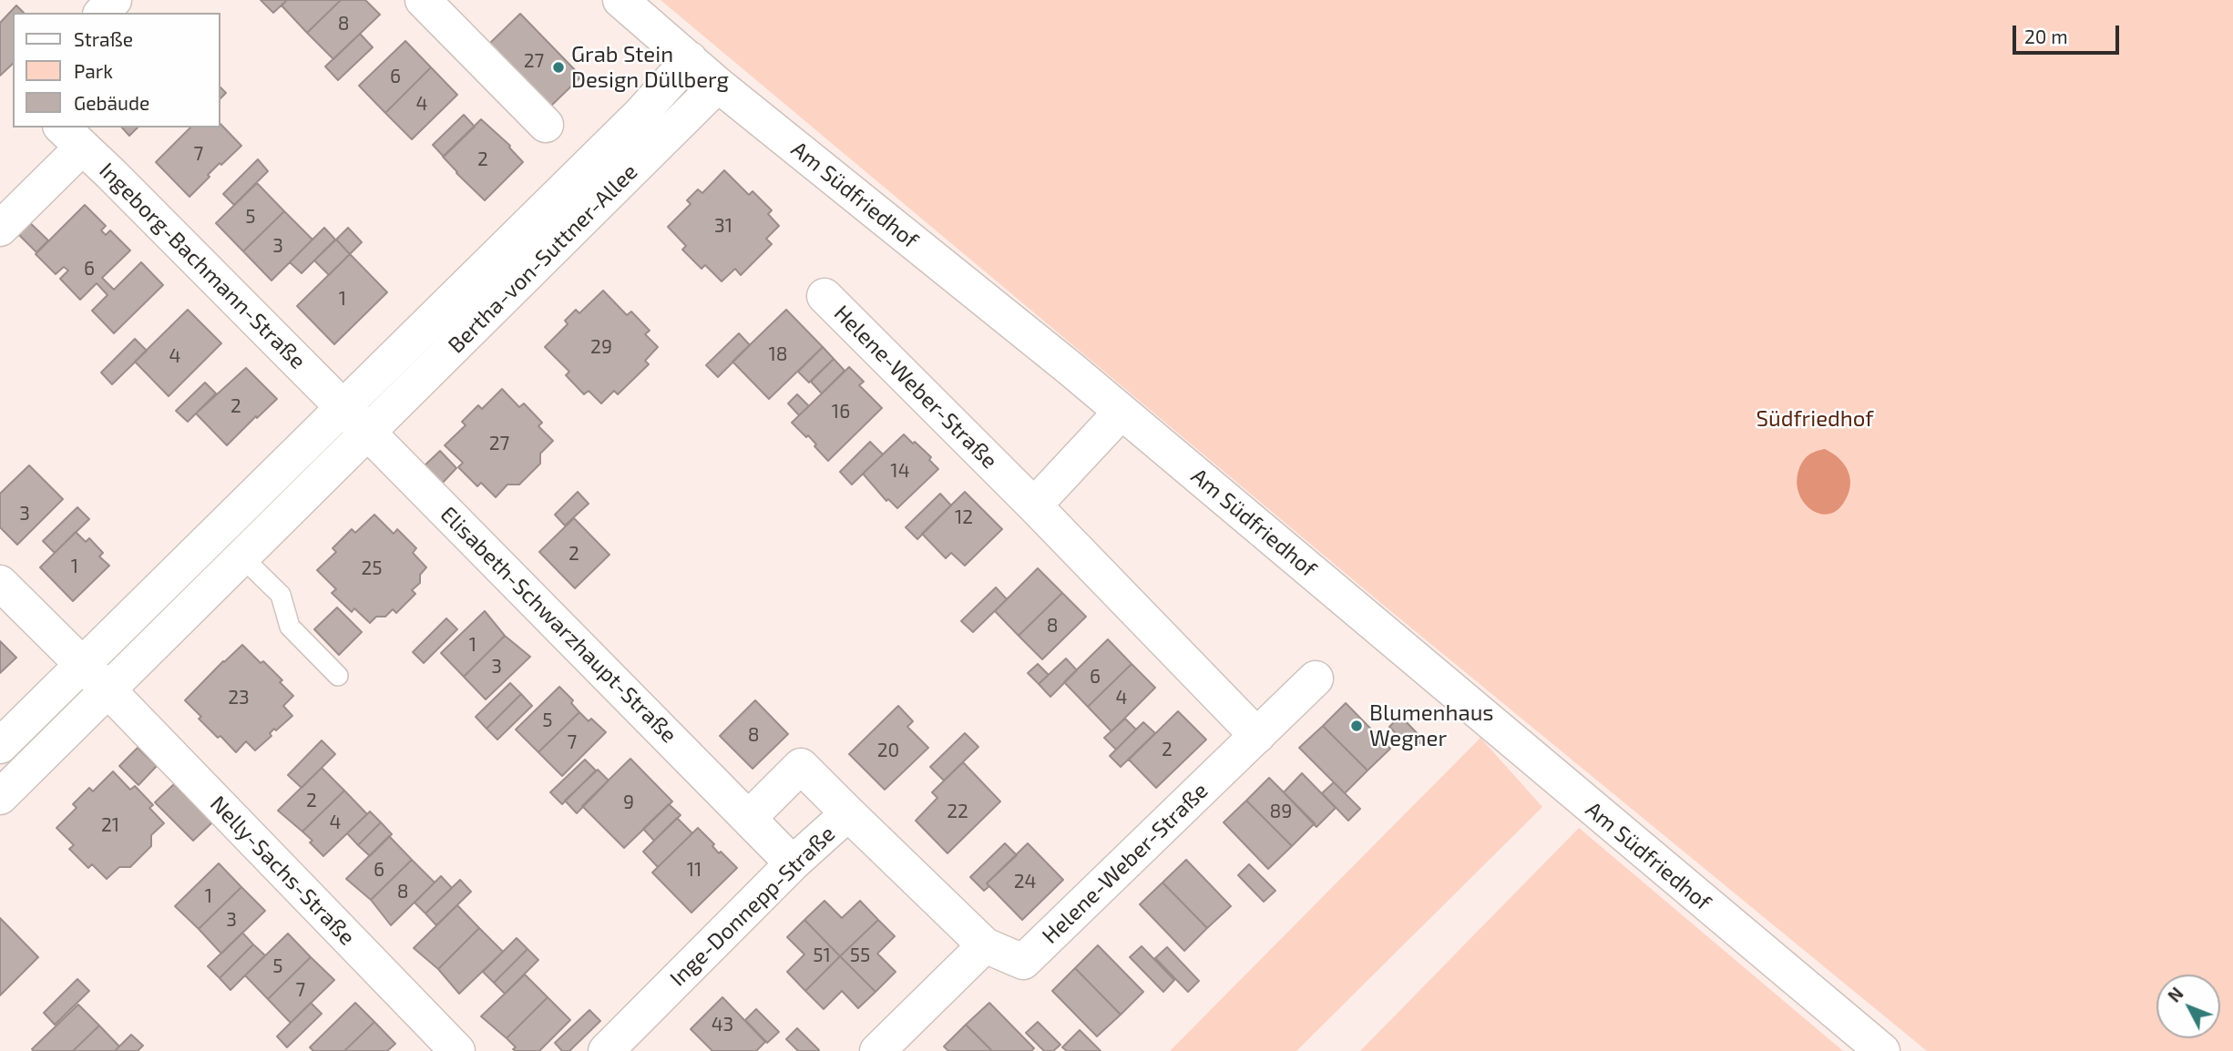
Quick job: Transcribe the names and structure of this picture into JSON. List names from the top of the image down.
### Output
{
  "streets": {
    "street": [
      "Am Südfriedhof",
      "Bertha-von-Suttner-Allee",
      "Ingeborg-Bachmann-Straße",
      "Helene-Weber-Straße",
      "Elisabeth-Schwarzhaupt-Straße",
      "Nelly-Sachs-Straße",
      "Inge-Donnepp-Straße"
    ]
  },
  "crossings": [
    ["Am Südfriedhof", "Bertha-von-Suttner-Allee"],
    ["Bertha-von-Suttner-Allee", "Ingeborg-Bachmann-Straße"],
    ["Bertha-von-Suttner-Allee", "Elisabeth-Schwarzhaupt-Straße"],
    ["Bertha-von-Suttner-Allee", "Nelly-Sachs-Straße"],
    ["Helene-Weber-Straße", "Inge-Donnepp-Straße"],
    ["Elisabeth-Schwarzhaupt-Straße", "Inge-Donnepp-Straße"]
  ],
  "parks": ["Südfriedhof"],
  "places": ["Grab Stein Design Düllberg", "Blumenhaus Wegner"],
  "house_numbers": [
    "8",
    "27",
    "6",
    "4",
    "7",
    "2",
    "5",
    "31",
    "3",
    "6",
    "1",
    "29",
    "18",
    "4",
    "2",
    "16",
    "27",
    "14",
    "3",
    "12",
    "2",
    "1",
    "25",
    "8",
    "1",
    "3",
    "6",
    "23",
    "4",
    "5",
    "8",
    "7",
    "2",
    "20",
    "2",
    "9",
    "22",
    "89",
    "4",
    "21",
    "6",
    "11",
    "24",
    "8",
    "1",
    "3",
    "51",
    "55",
    "5",
    "7",
    "43"
  ],
  "legend": ["Straße", "Park", "Gebäude"],
  "scale_bar": "20 m",
  "north": "top left"
}
